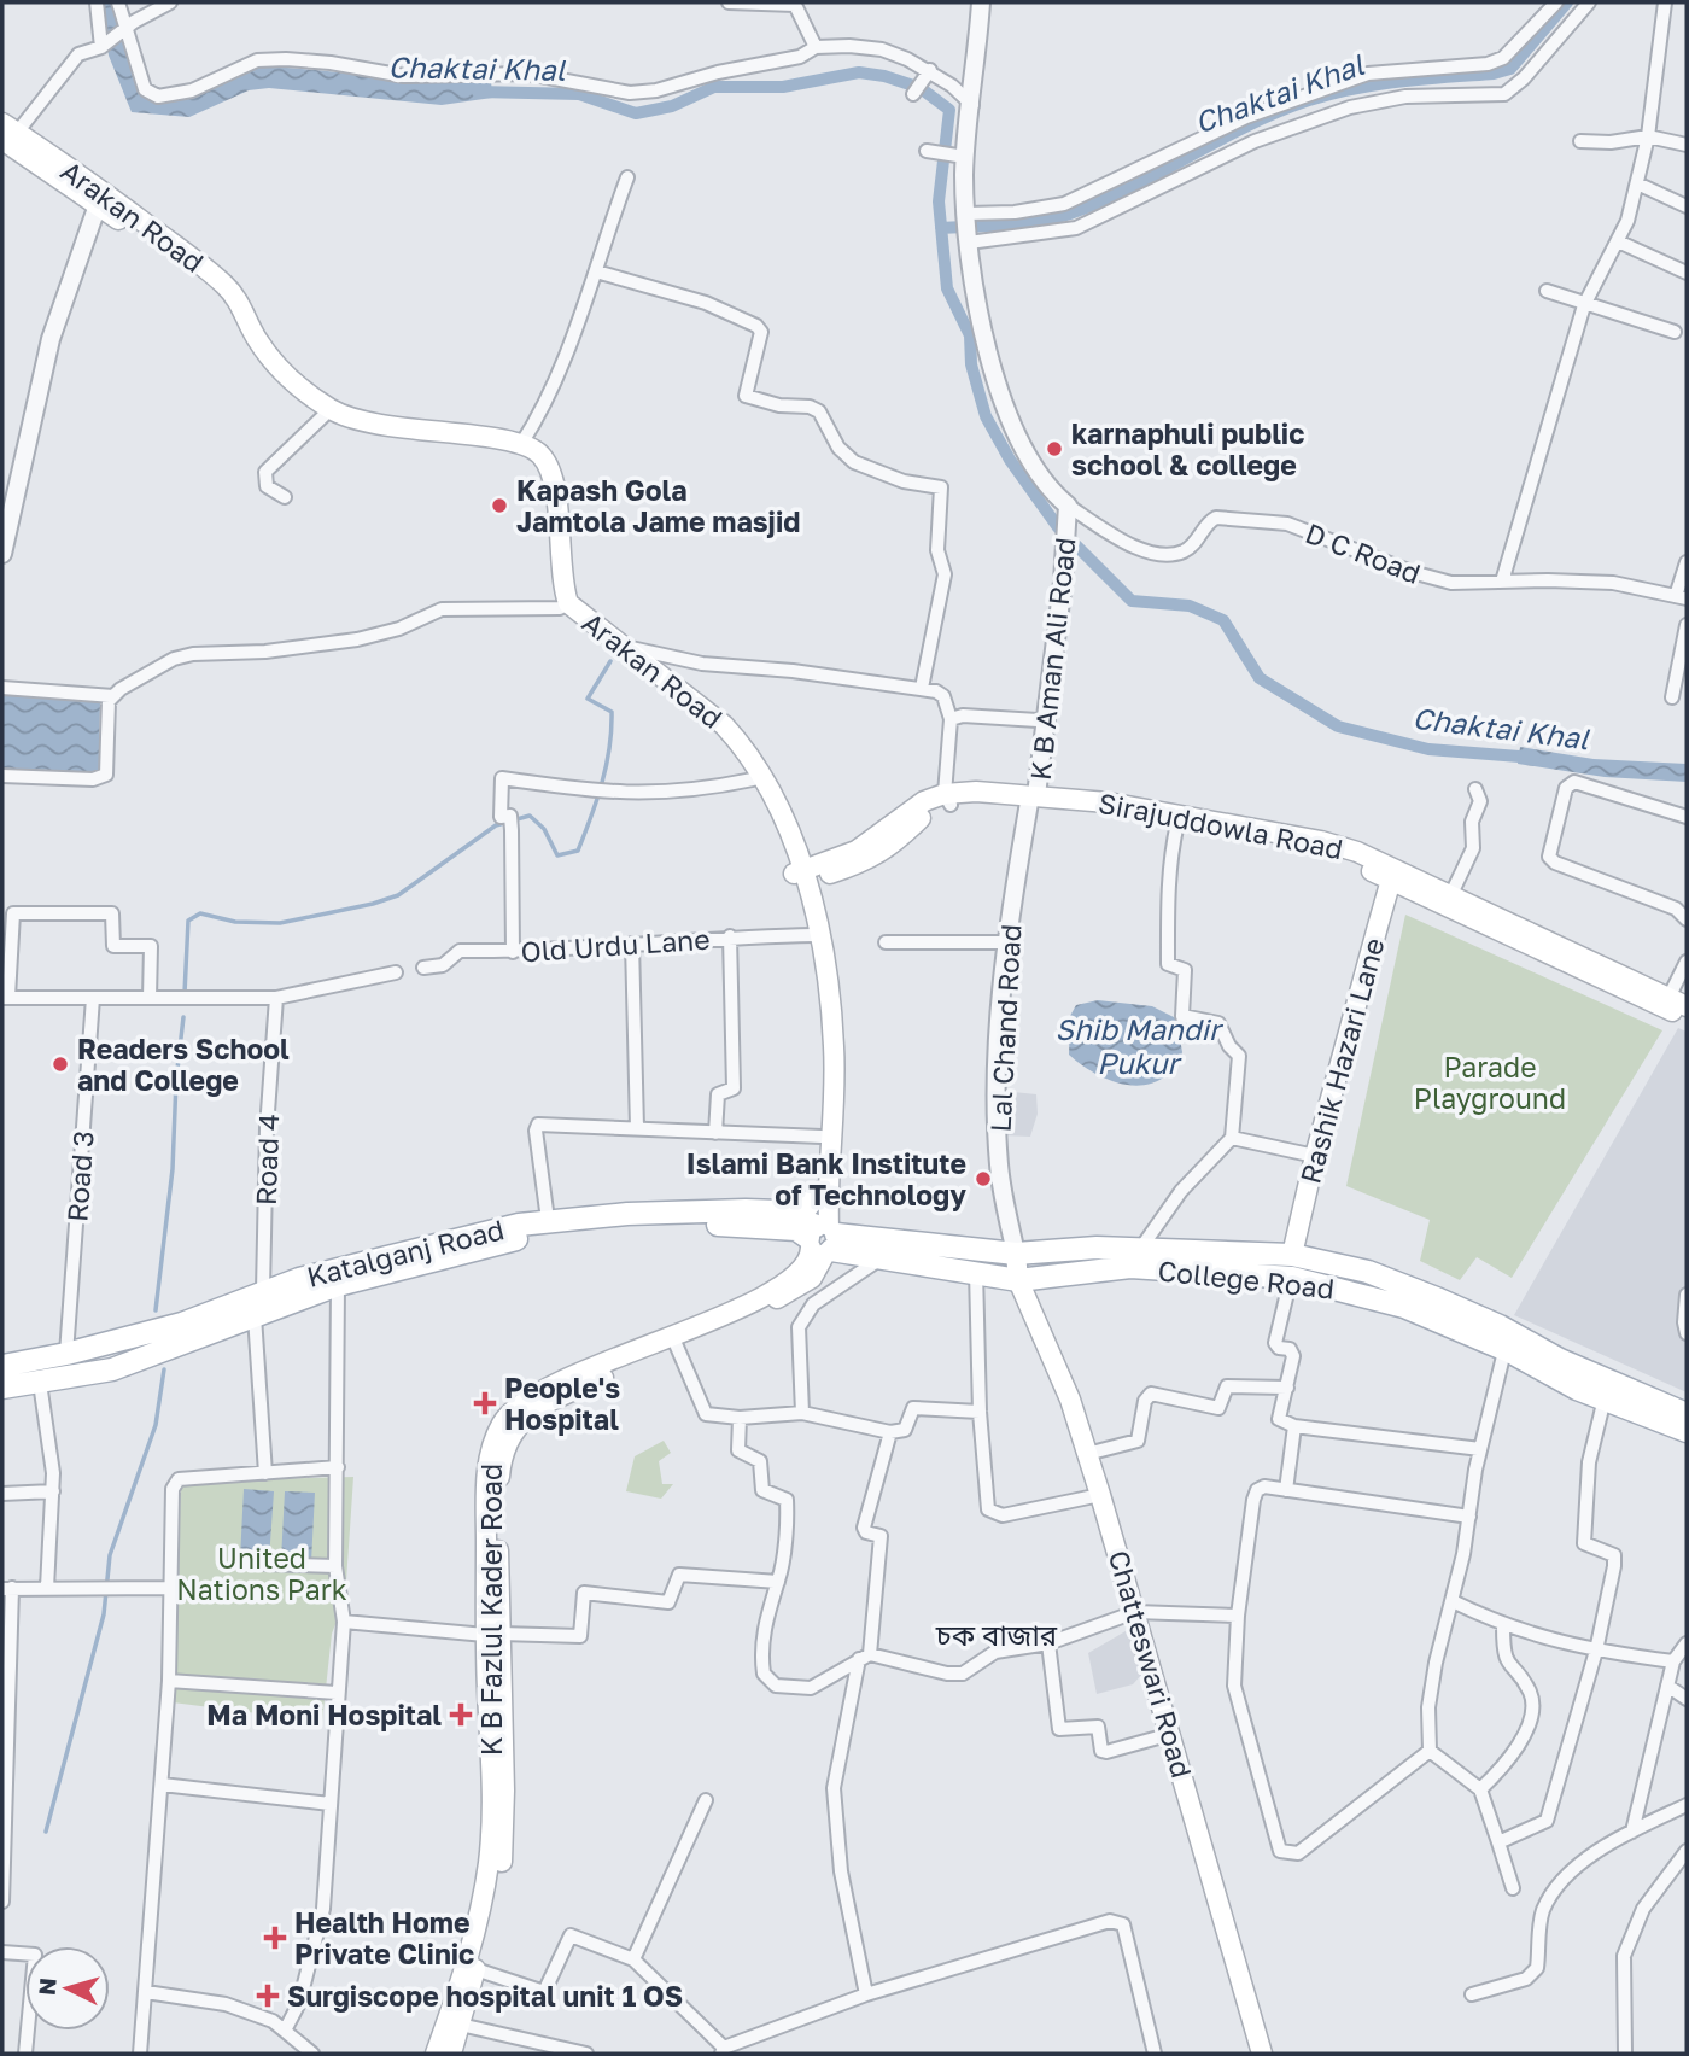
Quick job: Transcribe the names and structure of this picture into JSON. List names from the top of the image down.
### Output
{
  "streets": {
    "main road": [
      "Arakan Road",
      "Sirajuddowla Road",
      "Rashik Hazari Lane",
      "Katalganj Road",
      "College Road",
      "K B Fazlul Kader Road",
      "Chatteswari Road"
    ],
    "street": [
      "D C Road",
      "K B Aman Ali Road",
      "Old Urdu Lane",
      "Lal Chand Road",
      "Road 4",
      "Road 3"
    ]
  },
  "crossings": [
    ["Arakan Road", "Sirajuddowla Road"],
    ["Arakan Road", "Old Urdu Lane"],
    ["Arakan Road", "Katalganj Road"],
    ["Arakan Road", "College Road"],
    ["Arakan Road", "K B Fazlul Kader Road"],
    ["D C Road", "K B Aman Ali Road"],
    ["K B Aman Ali Road", "Sirajuddowla Road"],
    ["K B Aman Ali Road", "Lal Chand Road"],
    ["Sirajuddowla Road", "Lal Chand Road"],
    ["Sirajuddowla Road", "Rashik Hazari Lane"],
    ["Lal Chand Road", "College Road"],
    ["Lal Chand Road", "Chatteswari Road"],
    ["Rashik Hazari Lane", "College Road"],
    ["Road 4", "Katalganj Road"],
    ["Road 3", "Katalganj Road"],
    ["Katalganj Road", "College Road"],
    ["Katalganj Road", "K B Fazlul Kader Road"],
    ["College Road", "K B Fazlul Kader Road"],
    ["College Road", "Chatteswari Road"]
  ],
  "districts": ["চক বাজার"],
  "water": ["Chaktai Khal", "Shib Mandir Pukur"],
  "parks": ["Parade Playground", "United Nations Park"],
  "places": {
    "other": [
      "karnaphuli public school & college",
      "Kapash Gola Jamtola Jame masjid",
      "Readers School and College",
      "Islami Bank Institute of Technology"
    ],
    "health": [
      "People's Hospital",
      "Ma Moni Hospital",
      "Health Home Private Clinic",
      "Surgiscope hospital unit 1 OS"
    ]
  },
  "north": "left"
}
